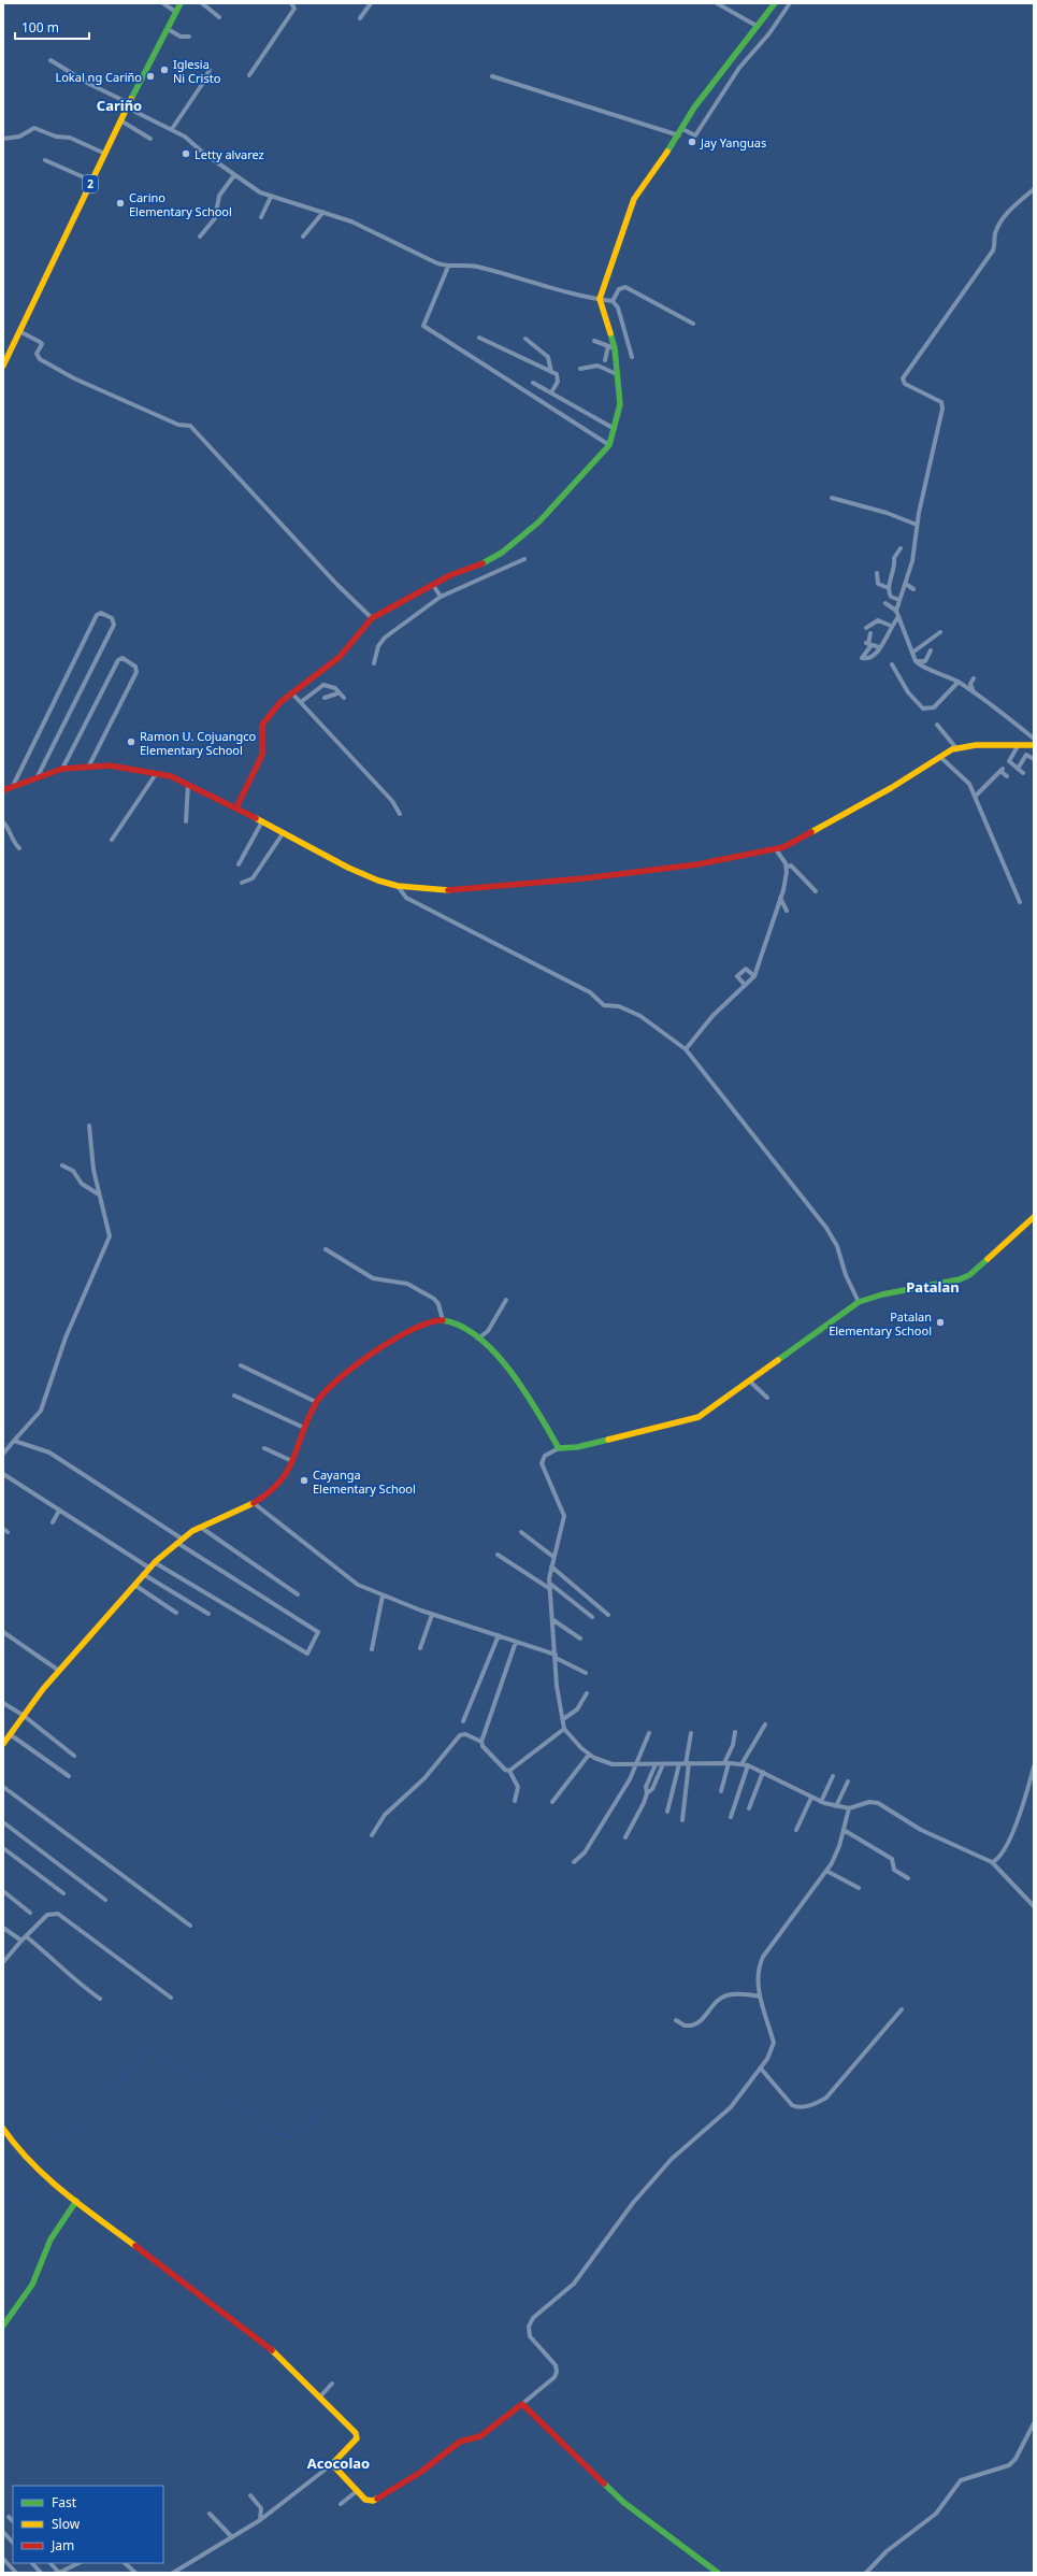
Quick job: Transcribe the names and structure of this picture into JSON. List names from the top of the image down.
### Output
{
  "streets": {
    "main road": ["2"]
  },
  "districts": ["Cariño", "Patalan", "Acocolao"],
  "places": [
    "Iglesia Ni Cristo",
    "Lokal ng Cariño",
    "Jay Yanguas",
    "Letty alvarez",
    "Carino Elementary School",
    "Ramon U. Cojuangco Elementary School",
    "Patalan Elementary School",
    "Cayanga Elementary School"
  ],
  "legend": ["Fast", "Slow", "Jam"],
  "scale_bar": "100 m"
}
